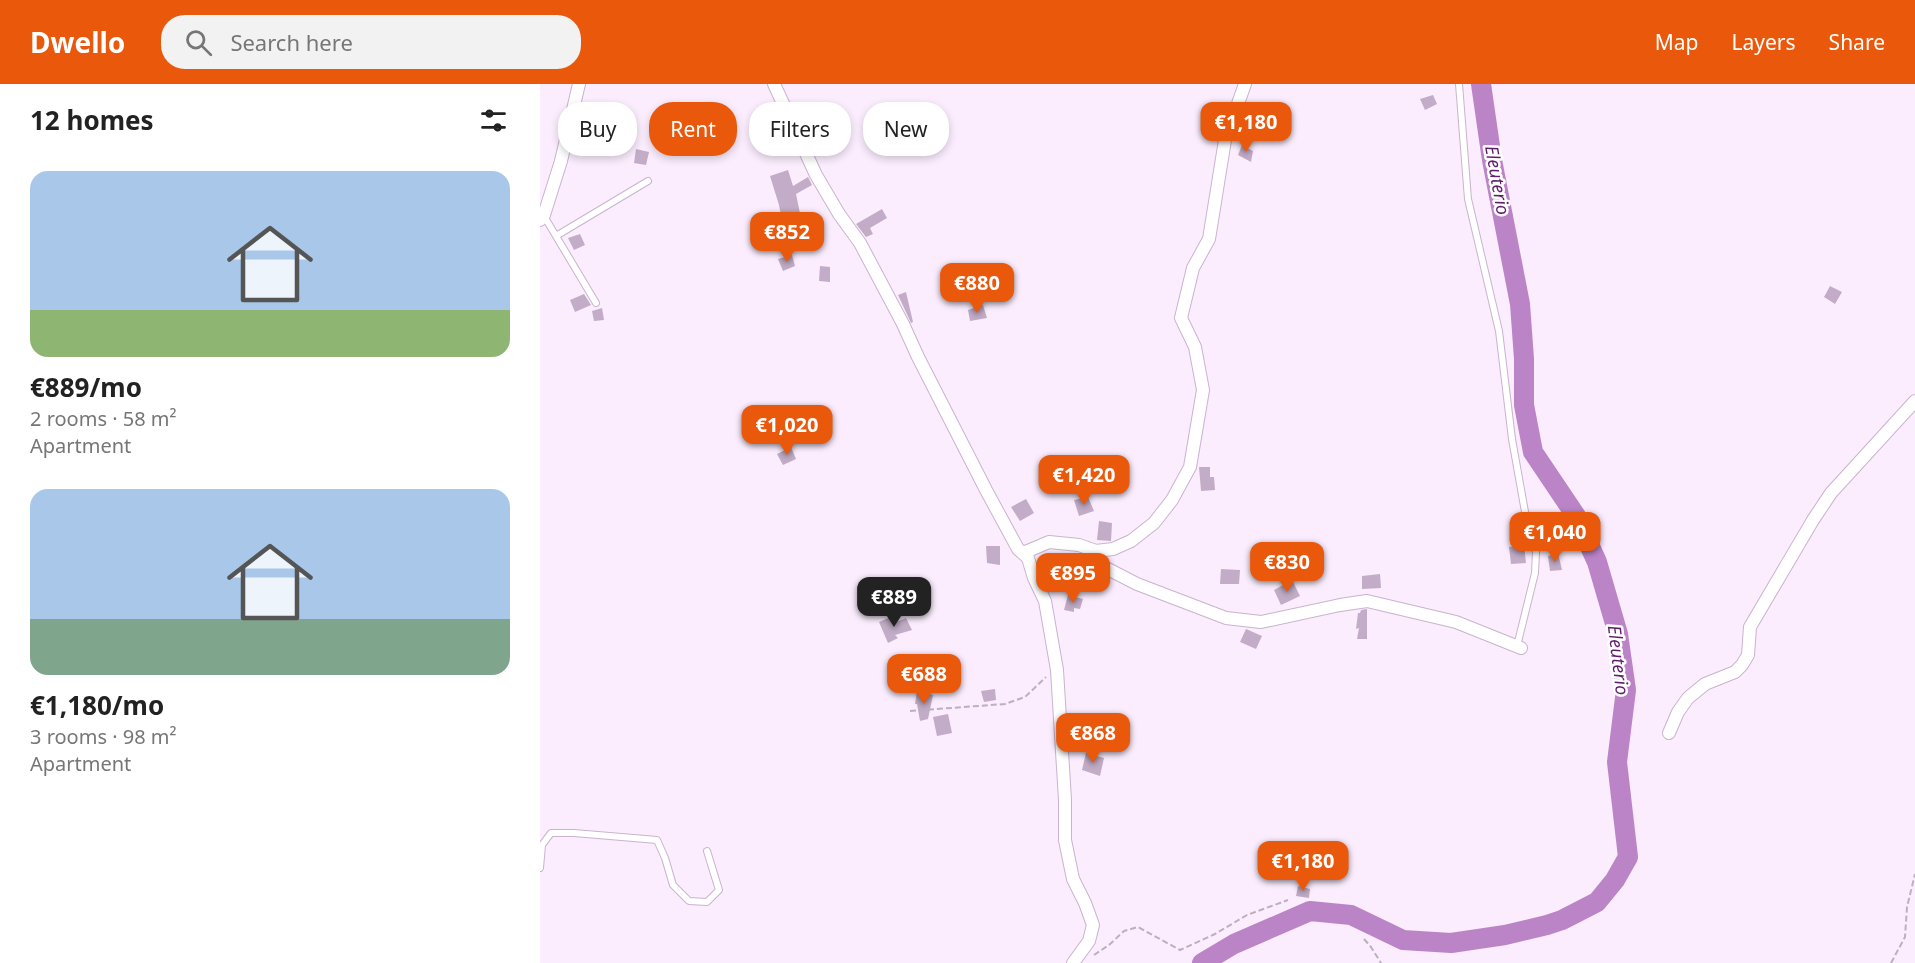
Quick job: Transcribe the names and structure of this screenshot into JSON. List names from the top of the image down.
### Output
{
  "water": ["Eleuterio"],
  "page": {
    "header": "Dwello",
    "search": "Search here",
    "nav": ["Map", "Layers", "Share"],
    "heading": "12 homes",
    "price": [
      "€1,180",
      "€852",
      "€880",
      "€1,020",
      "€1,420",
      "€1,040",
      "€830",
      "€895",
      "€889",
      "€688",
      "€868",
      "€1,180"
    ],
    "chip": [
      "Buy",
      "Rent",
      "Filters",
      "New"
    ],
    "list": [
      {
        "name": "€889/mo",
        "note": "2 rooms · 58 m² · Apartment"
      },
      {
        "name": "€1,180/mo",
        "note": "3 rooms · 98 m² · Apartment"
      }
    ]
  }
}
